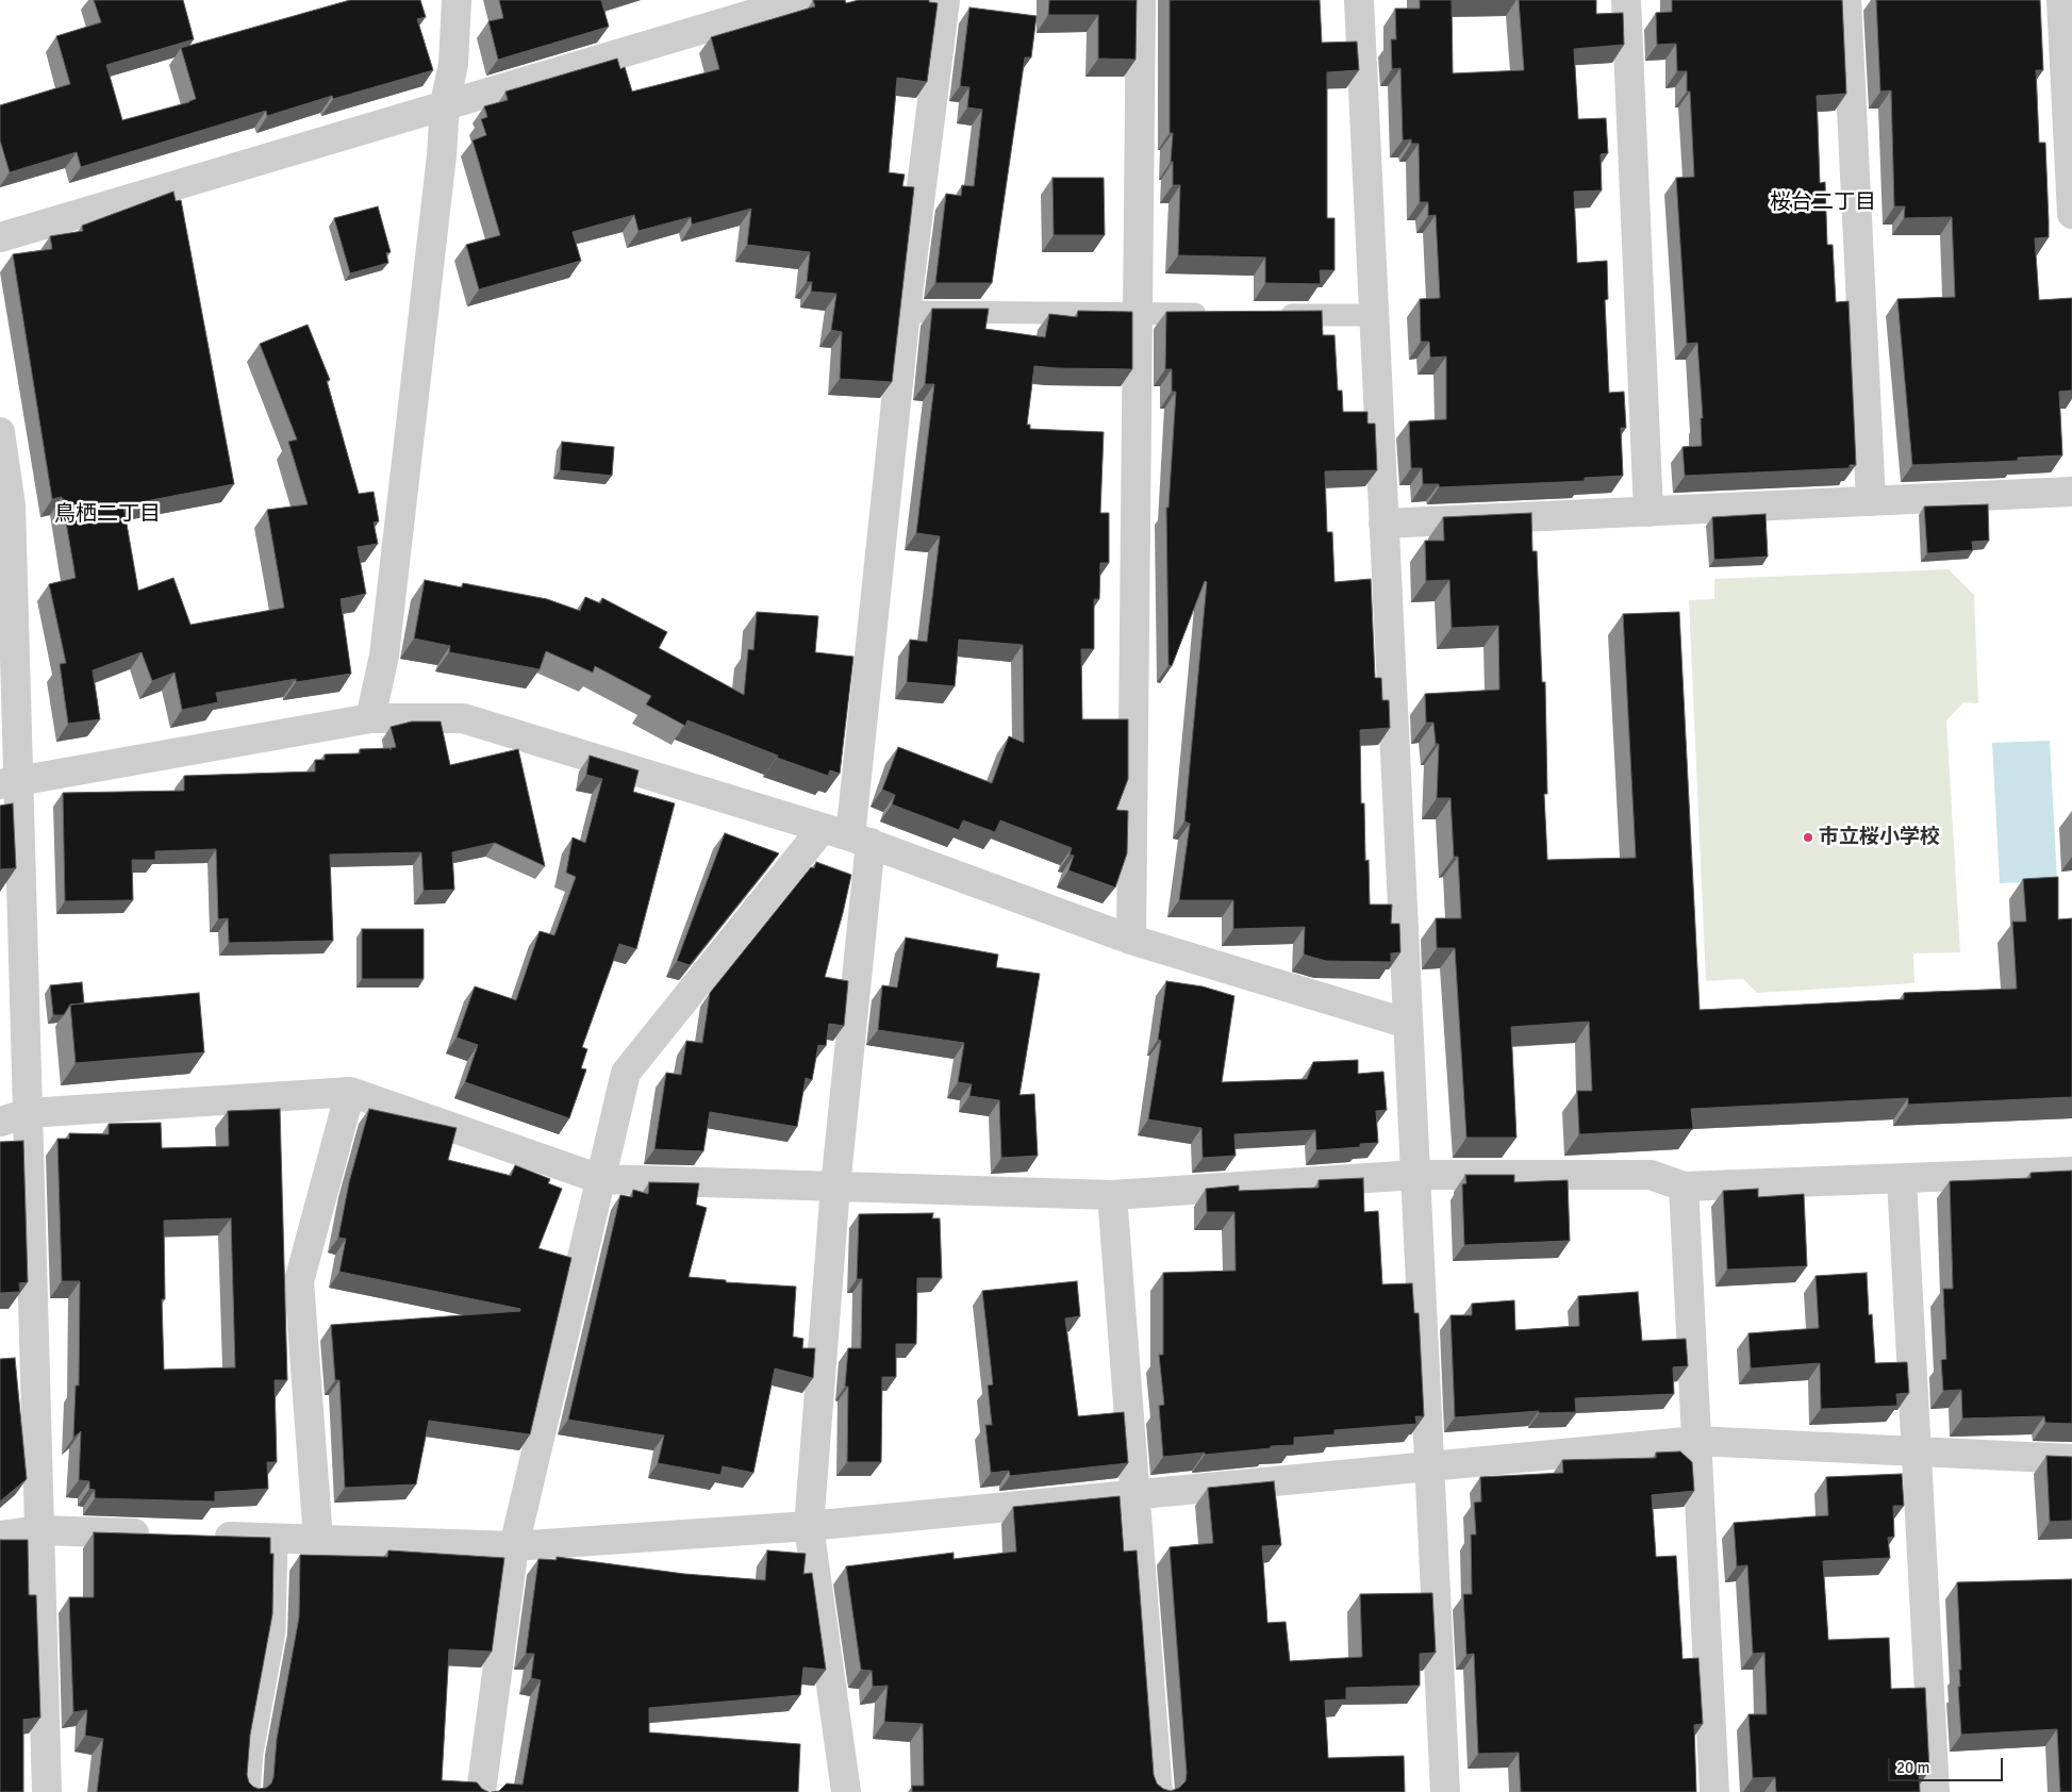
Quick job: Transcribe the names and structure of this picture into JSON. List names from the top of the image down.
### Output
{
  "districts": ["桜台二丁目", "鳥栖二丁目"],
  "places": ["市立桜小学校"],
  "scale_bar": "20 m"
}
